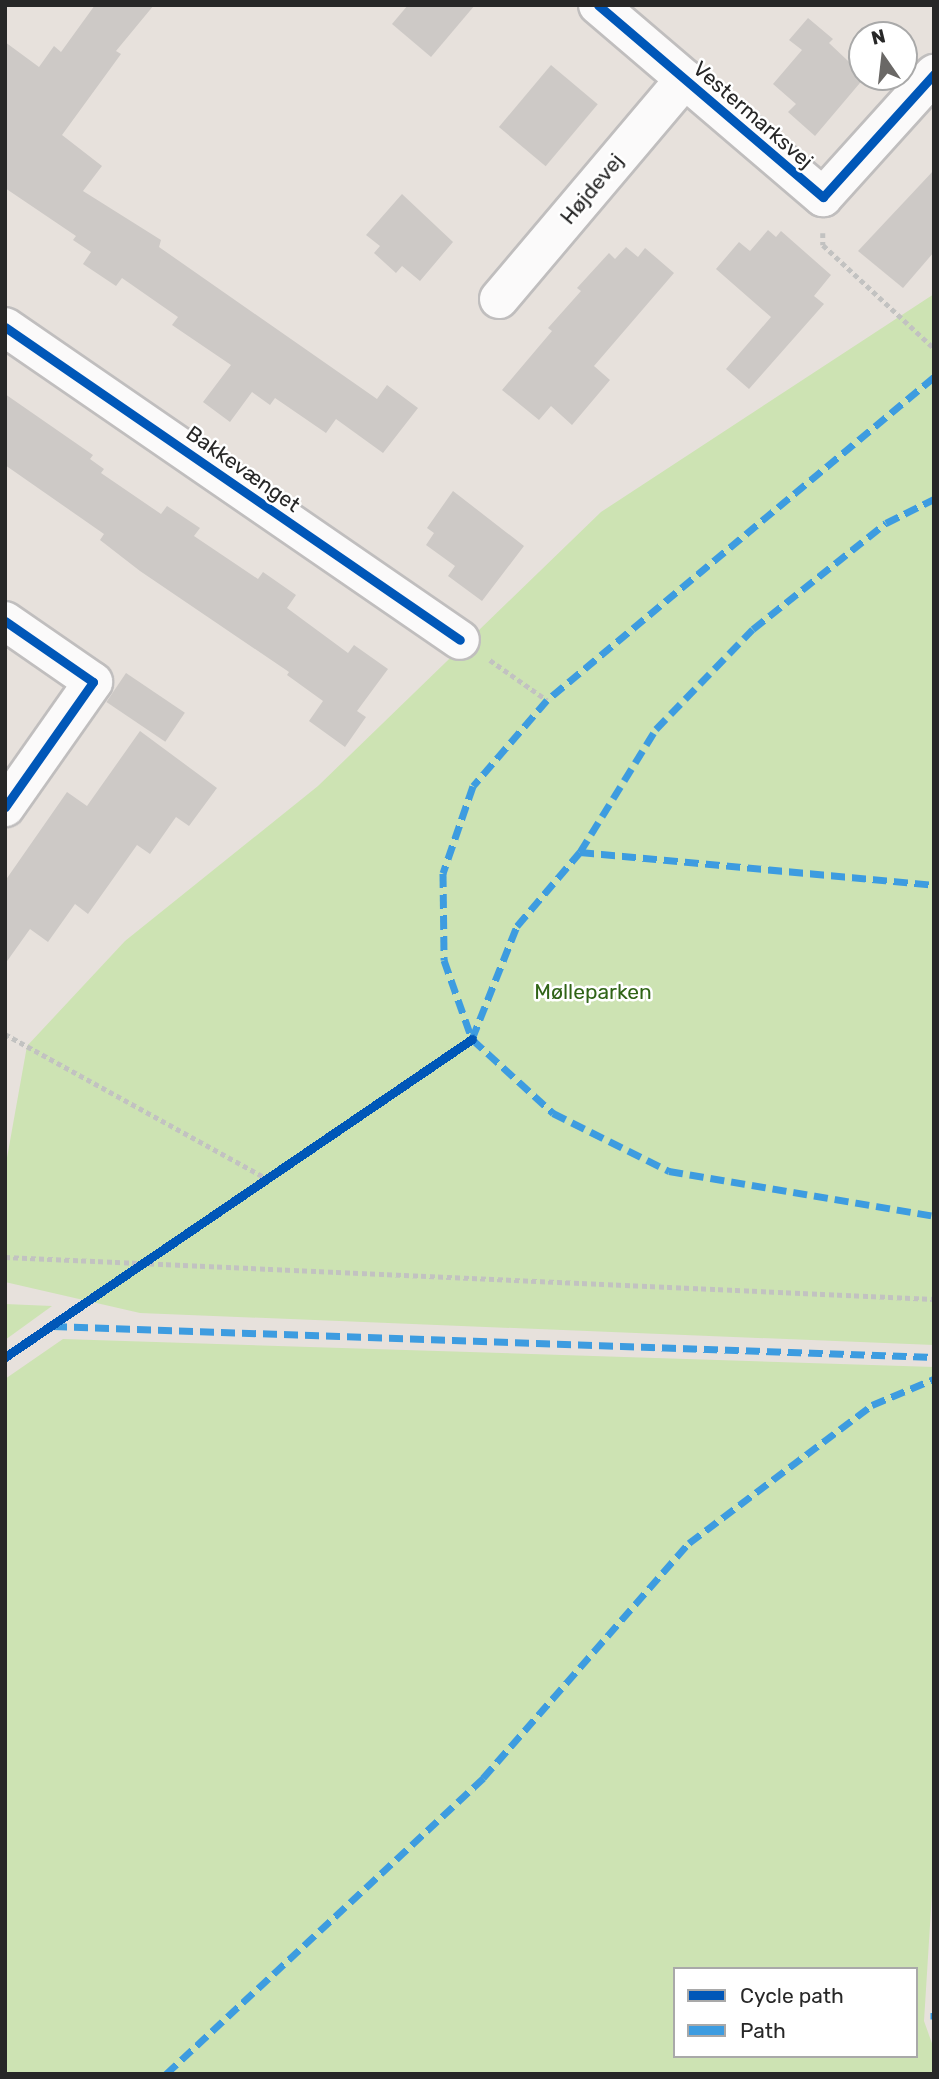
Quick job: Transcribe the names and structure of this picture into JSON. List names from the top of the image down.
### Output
{
  "streets": {
    "street": ["Vestermarksvej", "Højdevej", "Bakkevænget"]
  },
  "crossings": [
    ["Vestermarksvej", "Højdevej"]
  ],
  "parks": ["Mølleparken"],
  "legend": ["Cycle path", "Path"],
  "north": "top"
}
